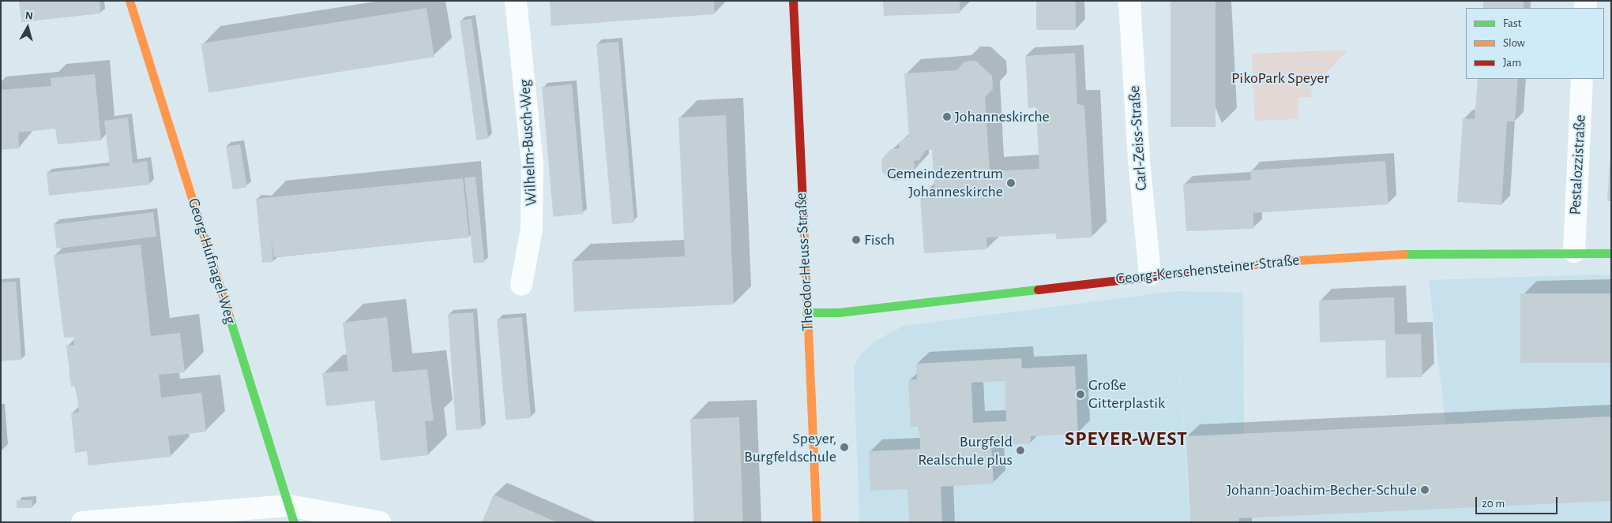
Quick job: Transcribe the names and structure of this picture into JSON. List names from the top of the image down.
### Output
{
  "streets": {
    "street": [
      "Carl-Zeiss-Straße",
      "Wilhelm-Busch-Weg",
      "Pestalozzistraße",
      "Georg-Hufnagel-Weg",
      "Theodor-Heuss-Straße",
      "Georg-Kerschensteiner-Straße"
    ]
  },
  "crossings": [
    ["Carl-Zeiss-Straße", "Georg-Kerschensteiner-Straße"],
    ["Pestalozzistraße", "Georg-Kerschensteiner-Straße"],
    ["Theodor-Heuss-Straße", "Georg-Kerschensteiner-Straße"]
  ],
  "districts": ["SPEYER-WEST"],
  "parks": ["PikoPark Speyer"],
  "places": [
    "Johanneskirche",
    "Gemeindezentrum Johanneskirche",
    "Fisch",
    "Große Gitterplastik",
    "Speyer, Burgfeldschule",
    "Burgfeld Realschule plus",
    "Johann-Joachim-Becher-Schule"
  ],
  "legend": ["Fast", "Slow", "Jam"],
  "scale_bar": "20 m",
  "north": "top"
}
